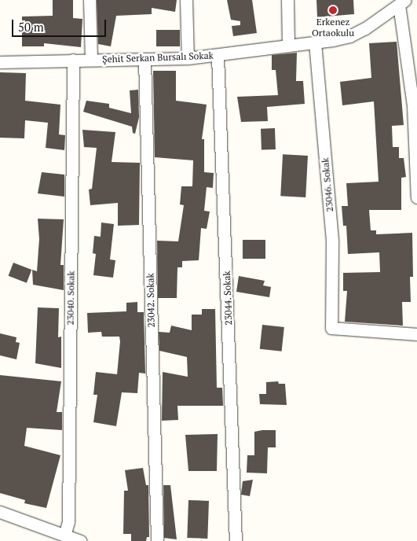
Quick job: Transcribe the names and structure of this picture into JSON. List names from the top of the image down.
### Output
{
  "streets": {
    "street": [
      "Şehit Serkan Bursalı Sokak",
      "23046. Sokak",
      "23040. Sokak",
      "23044. Sokak",
      "23042. Sokak"
    ]
  },
  "crossings": [
    ["Şehit Serkan Bursalı Sokak", "23046. Sokak"],
    ["Şehit Serkan Bursalı Sokak", "23040. Sokak"],
    ["Şehit Serkan Bursalı Sokak", "23044. Sokak"],
    ["Şehit Serkan Bursalı Sokak", "23042. Sokak"]
  ],
  "places": ["Erkenez Ortaokulu"],
  "scale_bar": "50 m"
}
